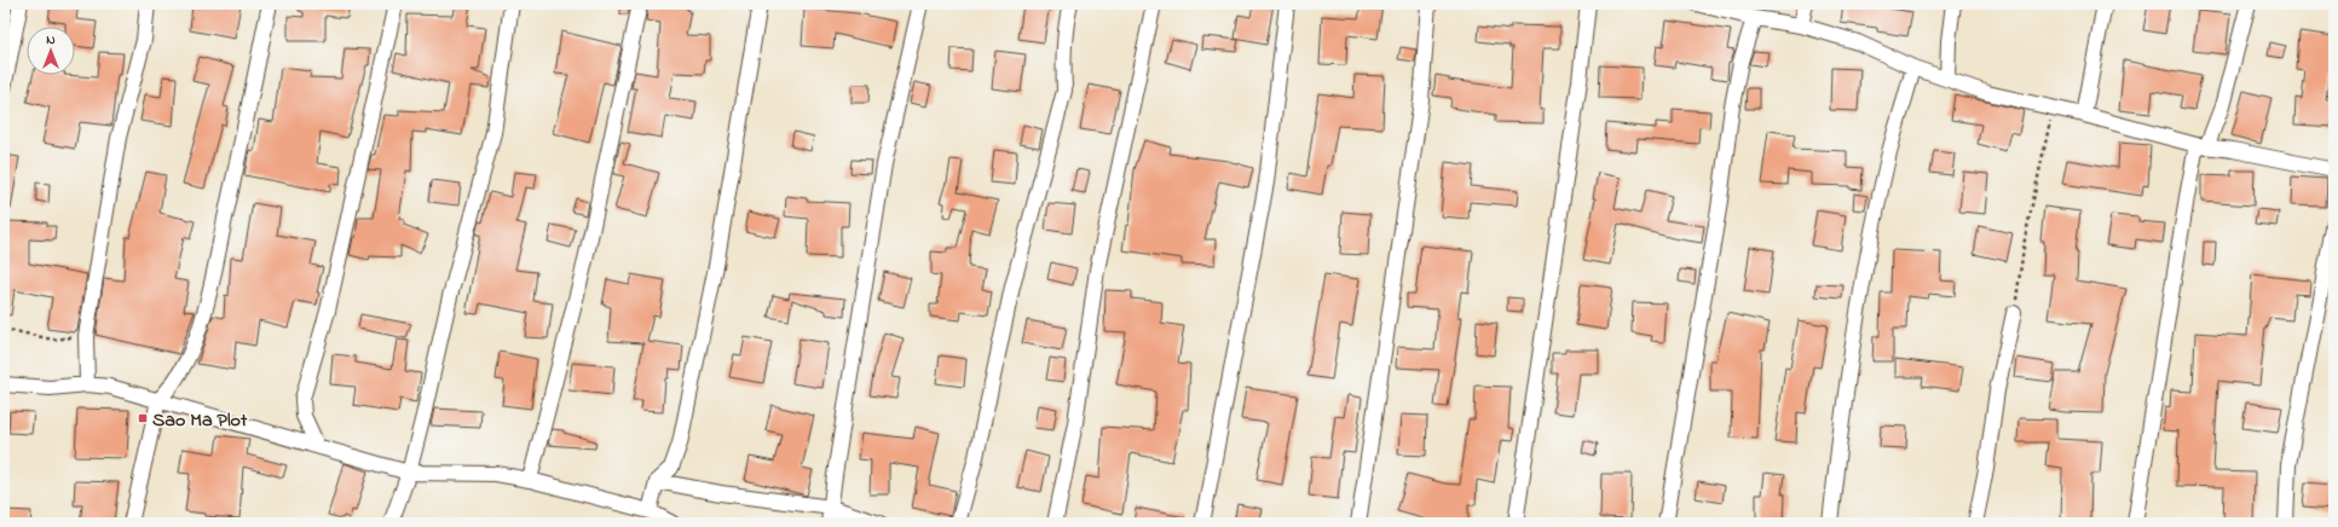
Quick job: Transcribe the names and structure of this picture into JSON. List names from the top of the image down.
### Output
{
  "places": {
    "transit": ["Sao Ma Plot"]
  },
  "north": "top"
}
